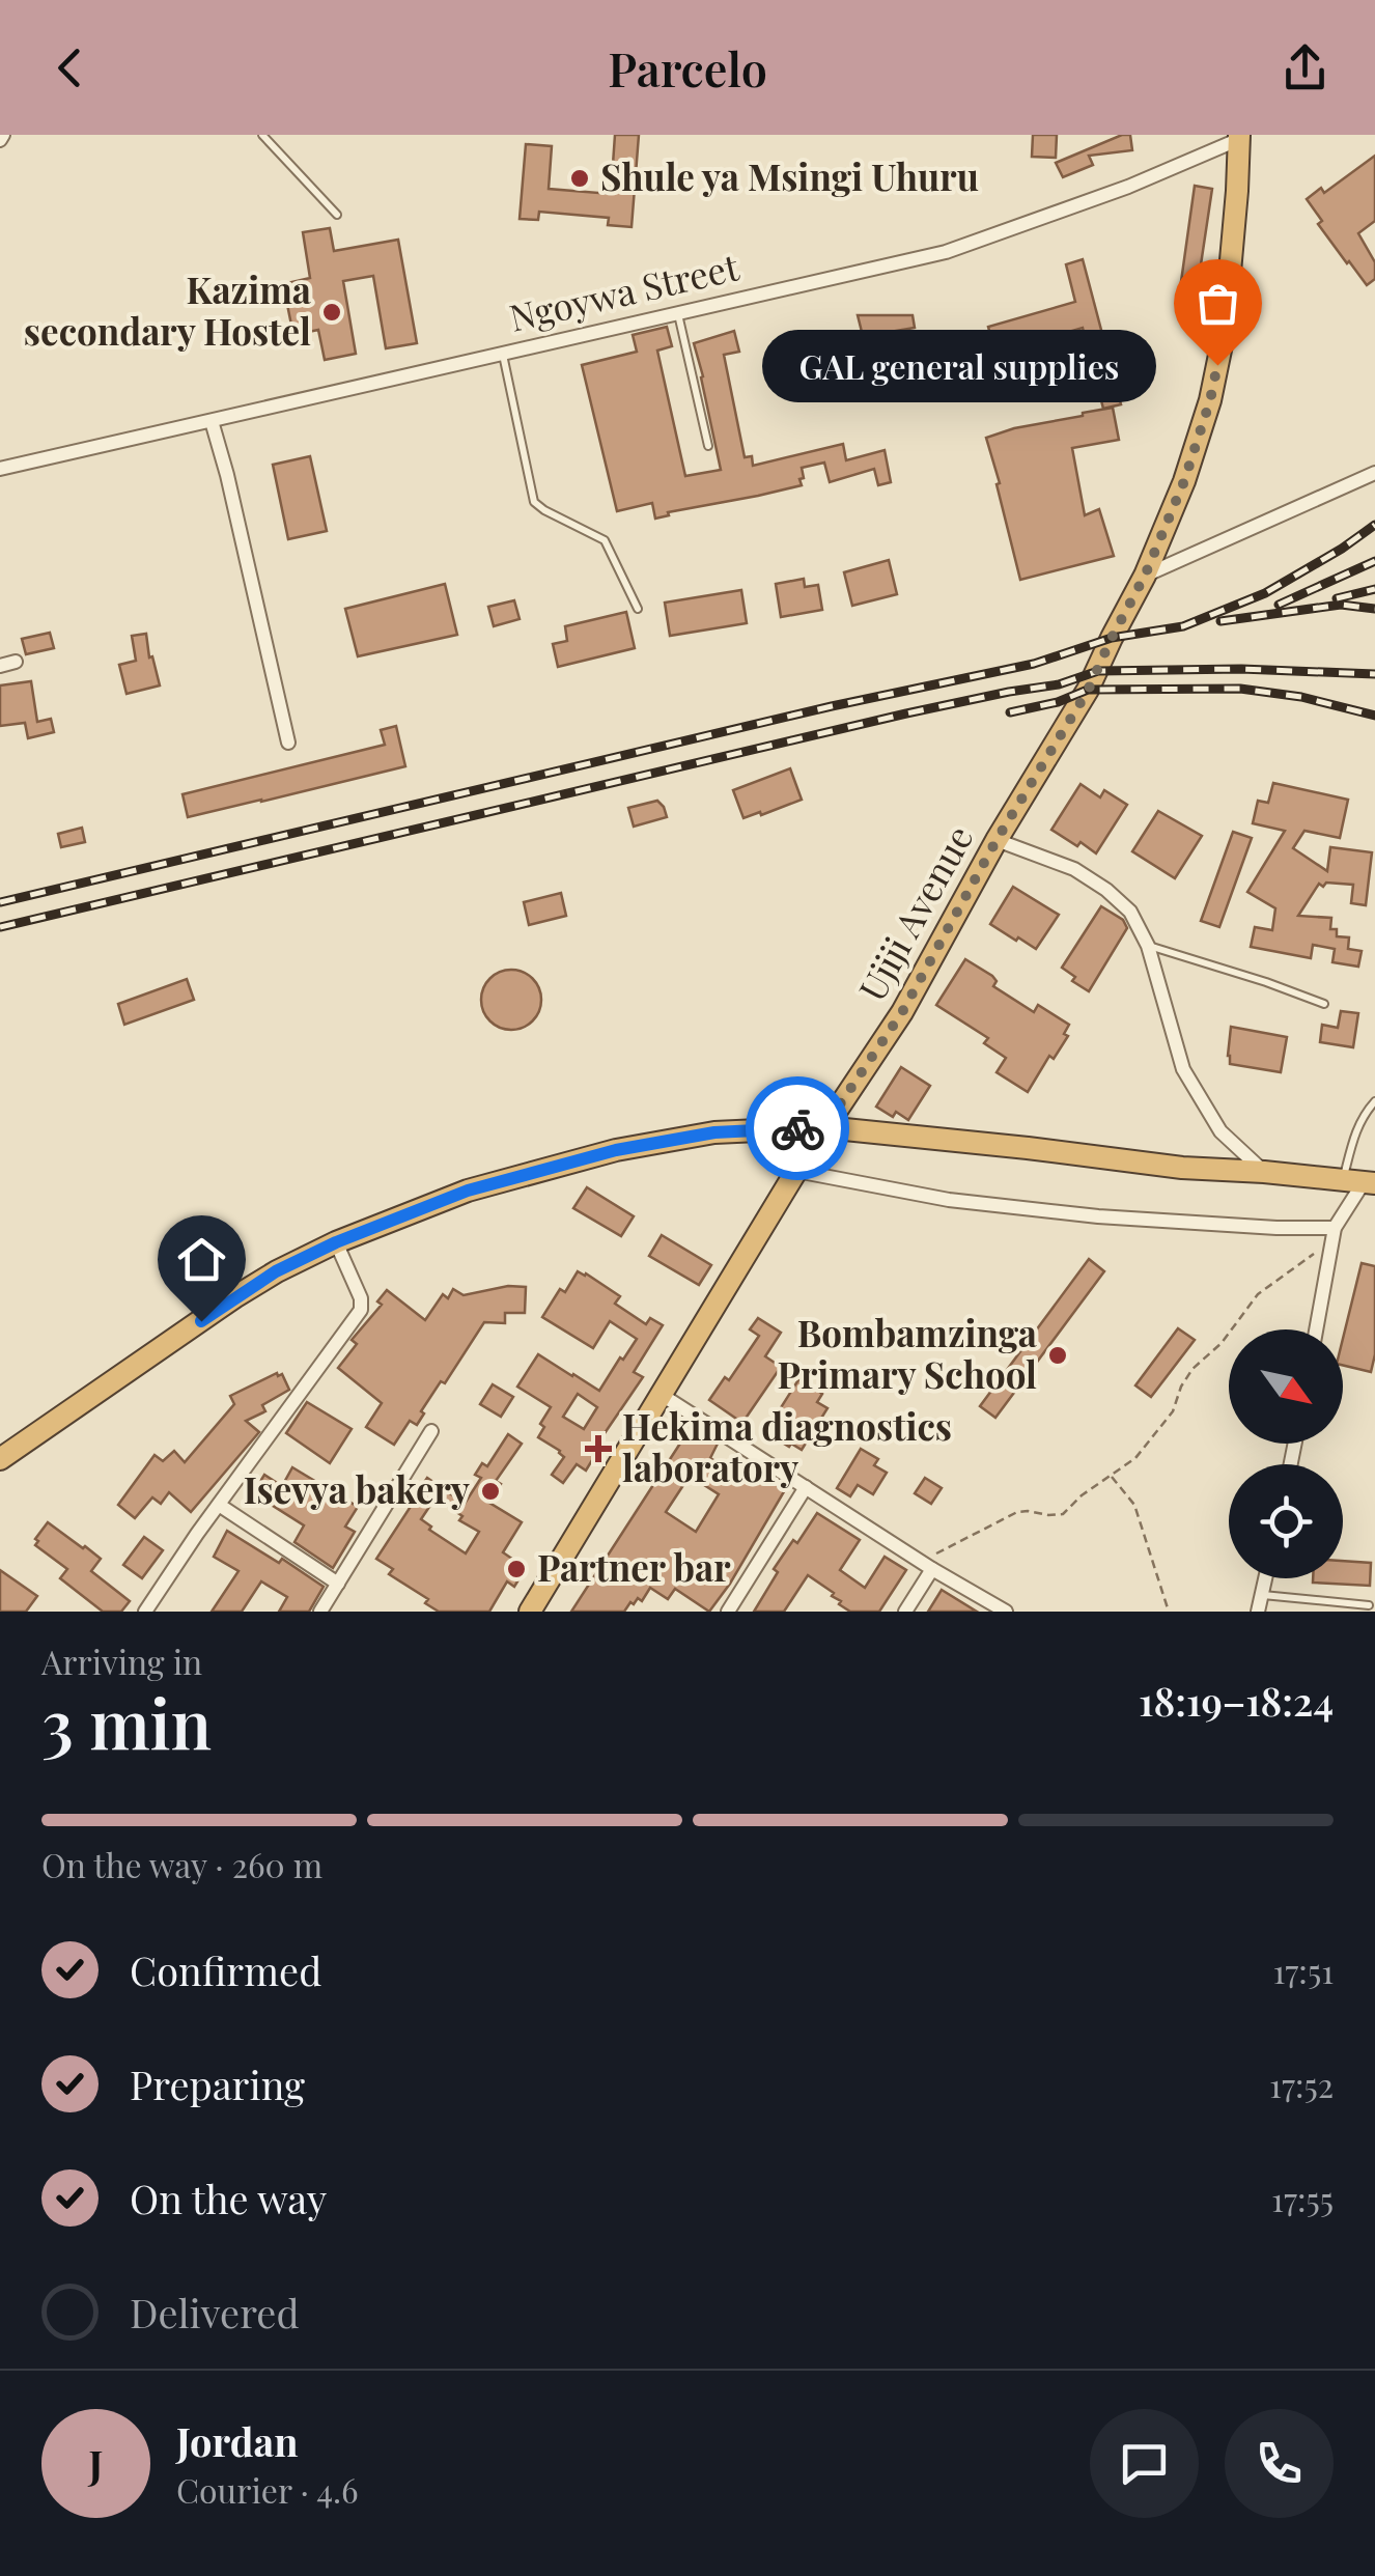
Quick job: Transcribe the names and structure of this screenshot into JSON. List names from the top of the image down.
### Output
{
  "streets": {
    "highway": ["Ujiji Avenue"],
    "street": ["Ngoywa Street"]
  },
  "crossings": [
    ["Ngoywa Street", "Ujiji Avenue"]
  ],
  "places": {
    "other": [
      "Shule ya Msingi Uhuru",
      "Kazima secondary Hostel",
      "GAL general supplies",
      "Bombamzinga Primary School",
      "Isevya bakery",
      "Partner bar"
    ],
    "health": ["Hekima diagnostics laboratory"]
  },
  "north": "bottom right",
  "page": {
    "header": "Parcelo",
    "bubble": "GAL general supplies",
    "heading": ["3 min", "Arriving in", "18:19–18:24"],
    "panel": ["Jordan", "Courier · 4.6"],
    "bar": "On the way · 260 m",
    "list": [
      ["Confirmed", "17:51"],
      ["Preparing", "17:52"],
      ["On the way", "17:55"],
      "Delivered"
    ],
    "round": "J"
  }
}
